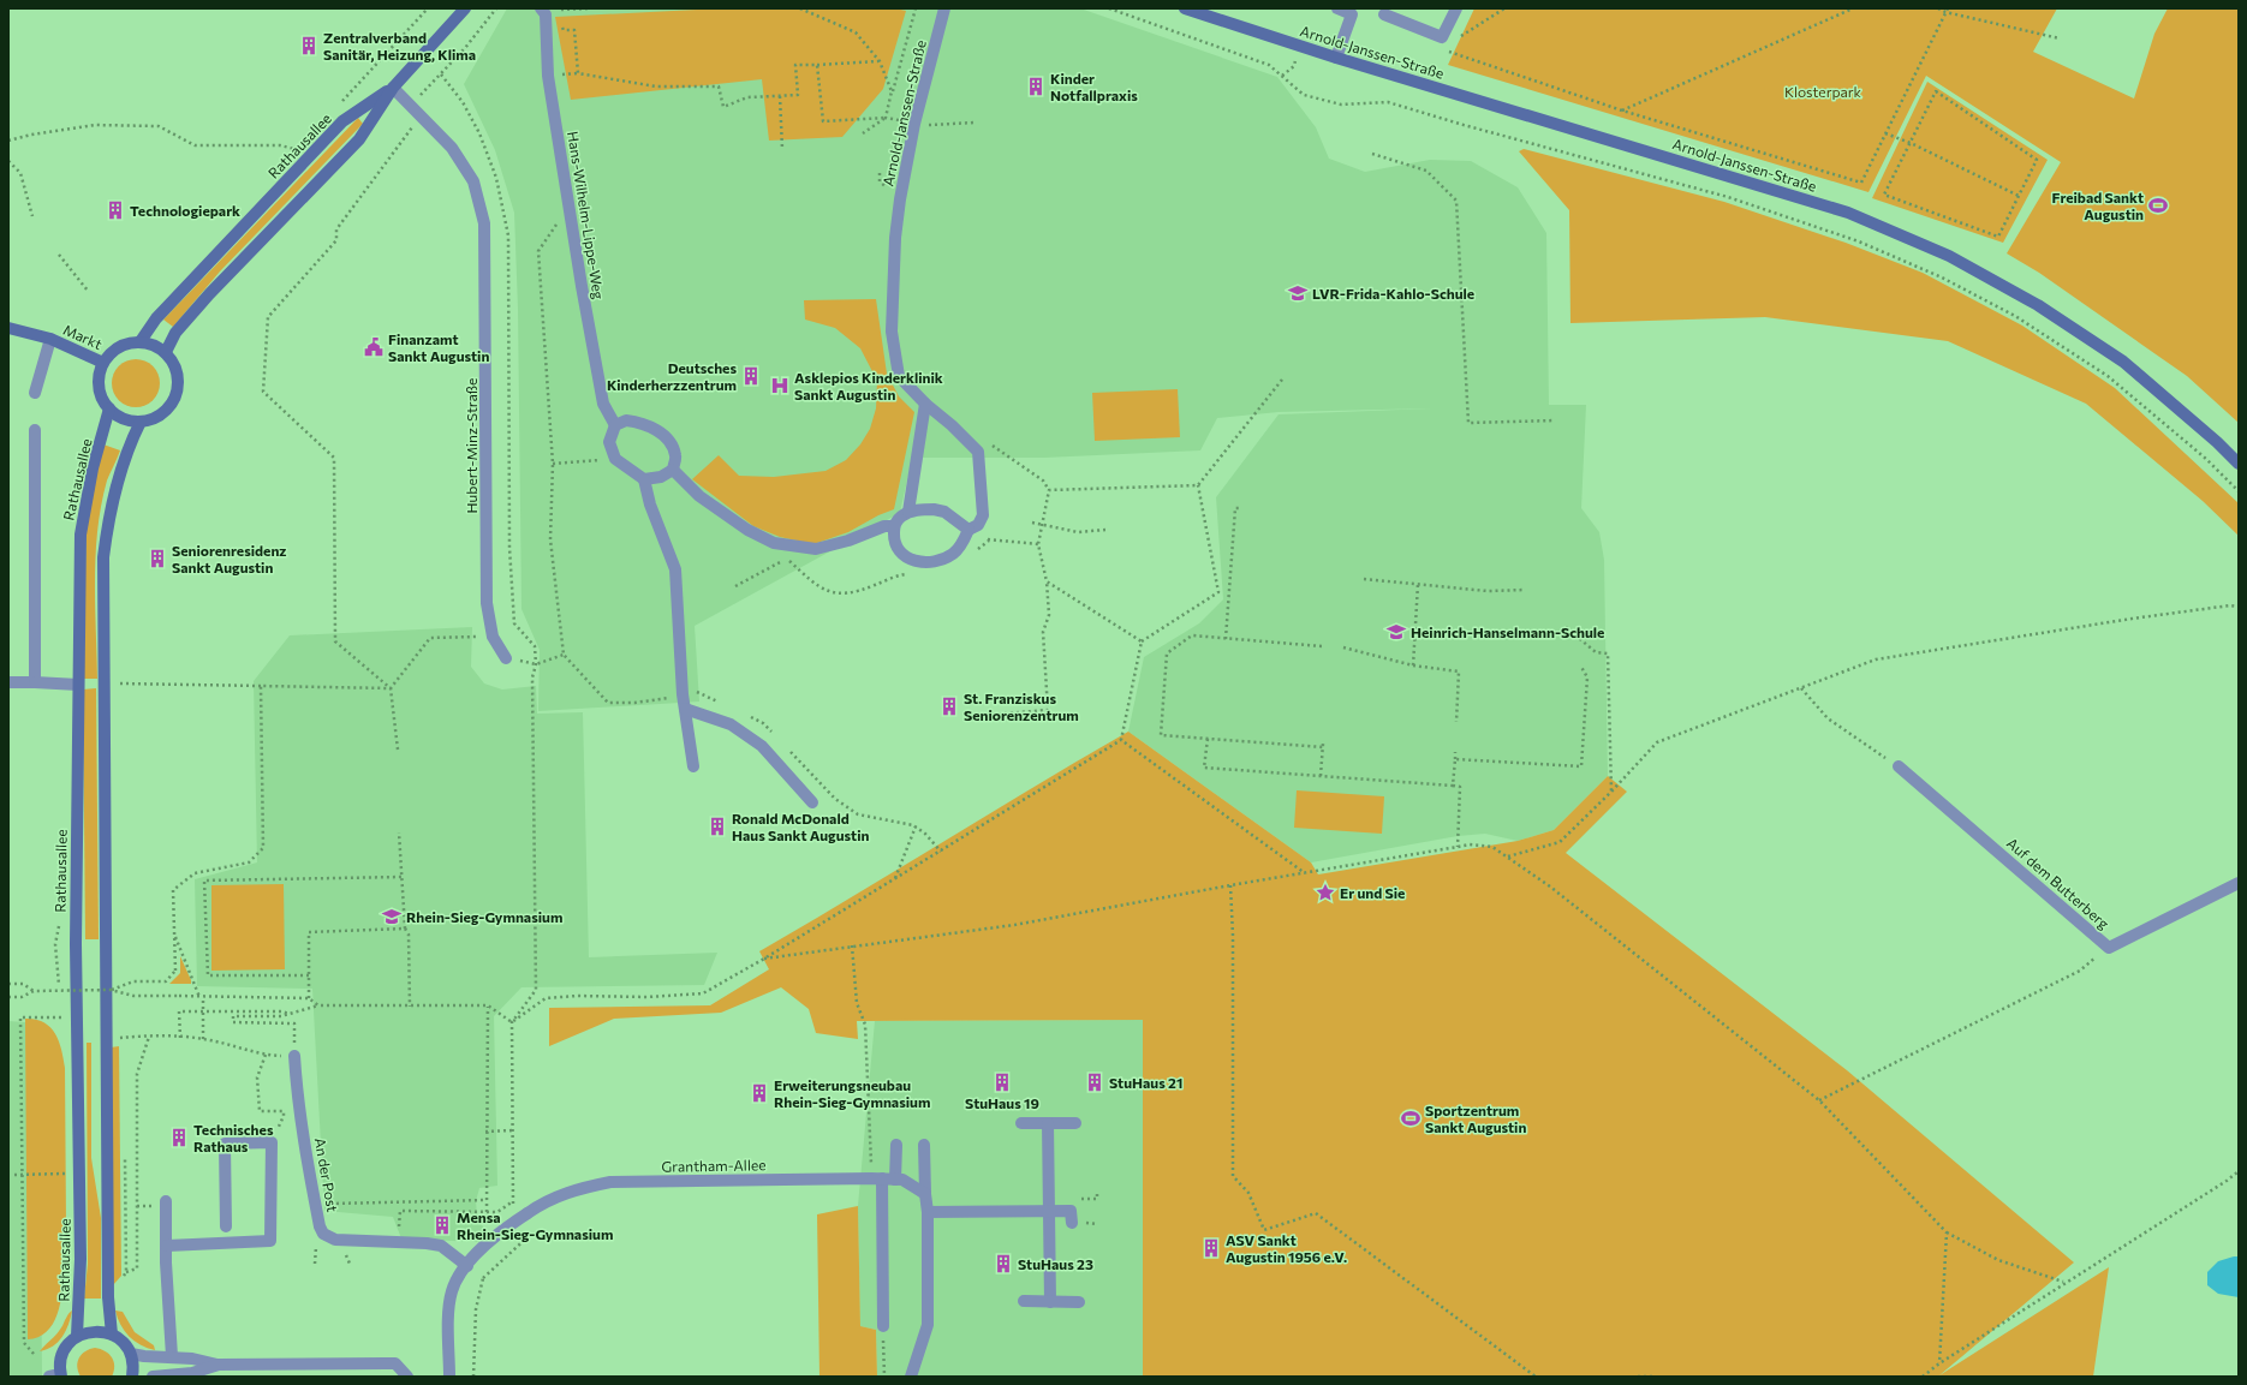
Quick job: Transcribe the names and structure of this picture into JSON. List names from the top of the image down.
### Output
{
  "streets": {
    "street": [
      "Arnold-Janssen-Straße",
      "Rathausallee",
      "Hans-Wilhelm-Lippe-Weg",
      "Markt",
      "Hubert-Minz-Straße",
      "Auf dem Butterberg",
      "Grantham-Allee",
      "An der Post"
    ]
  },
  "crossings": [
    ["Rathausallee", "Markt"],
    ["Rathausallee", "Hubert-Minz-Straße"],
    ["Grantham-Allee", "An der Post"]
  ],
  "parks": ["Klosterpark"],
  "places": {
    "building": [
      "Zentralverband Sanitär, Heizung, Klima",
      "Kinder Notfallpraxis",
      "Technologiepark",
      "Deutsches Kinderherzzentrum",
      "Seniorenresidenz Sankt Augustin",
      "St. Franziskus Seniorenzentrum",
      "Ronald McDonald Haus Sankt Augustin",
      "StuHaus 19",
      "StuHaus 21",
      "Erweiterungsneubau Rhein-Sieg-Gymnasium",
      "Technisches Rathaus",
      "Mensa Rhein-Sieg-Gymnasium",
      "ASV Sankt Augustin 1956 e.V.",
      "StuHaus 23"
    ],
    "sports": ["Freibad Sankt Augustin", "Sportzentrum Sankt Augustin"],
    "school or university": ["LVR-Frida-Kahlo-Schule", "Heinrich-Hanselmann-Schule", "Rhein-Sieg-Gymnasium"],
    "public building": ["Finanzamt Sankt Augustin"],
    "hospital": ["Asklepios Kinderklinik Sankt Augustin"],
    "place": ["Er und Sie"]
  }
}
